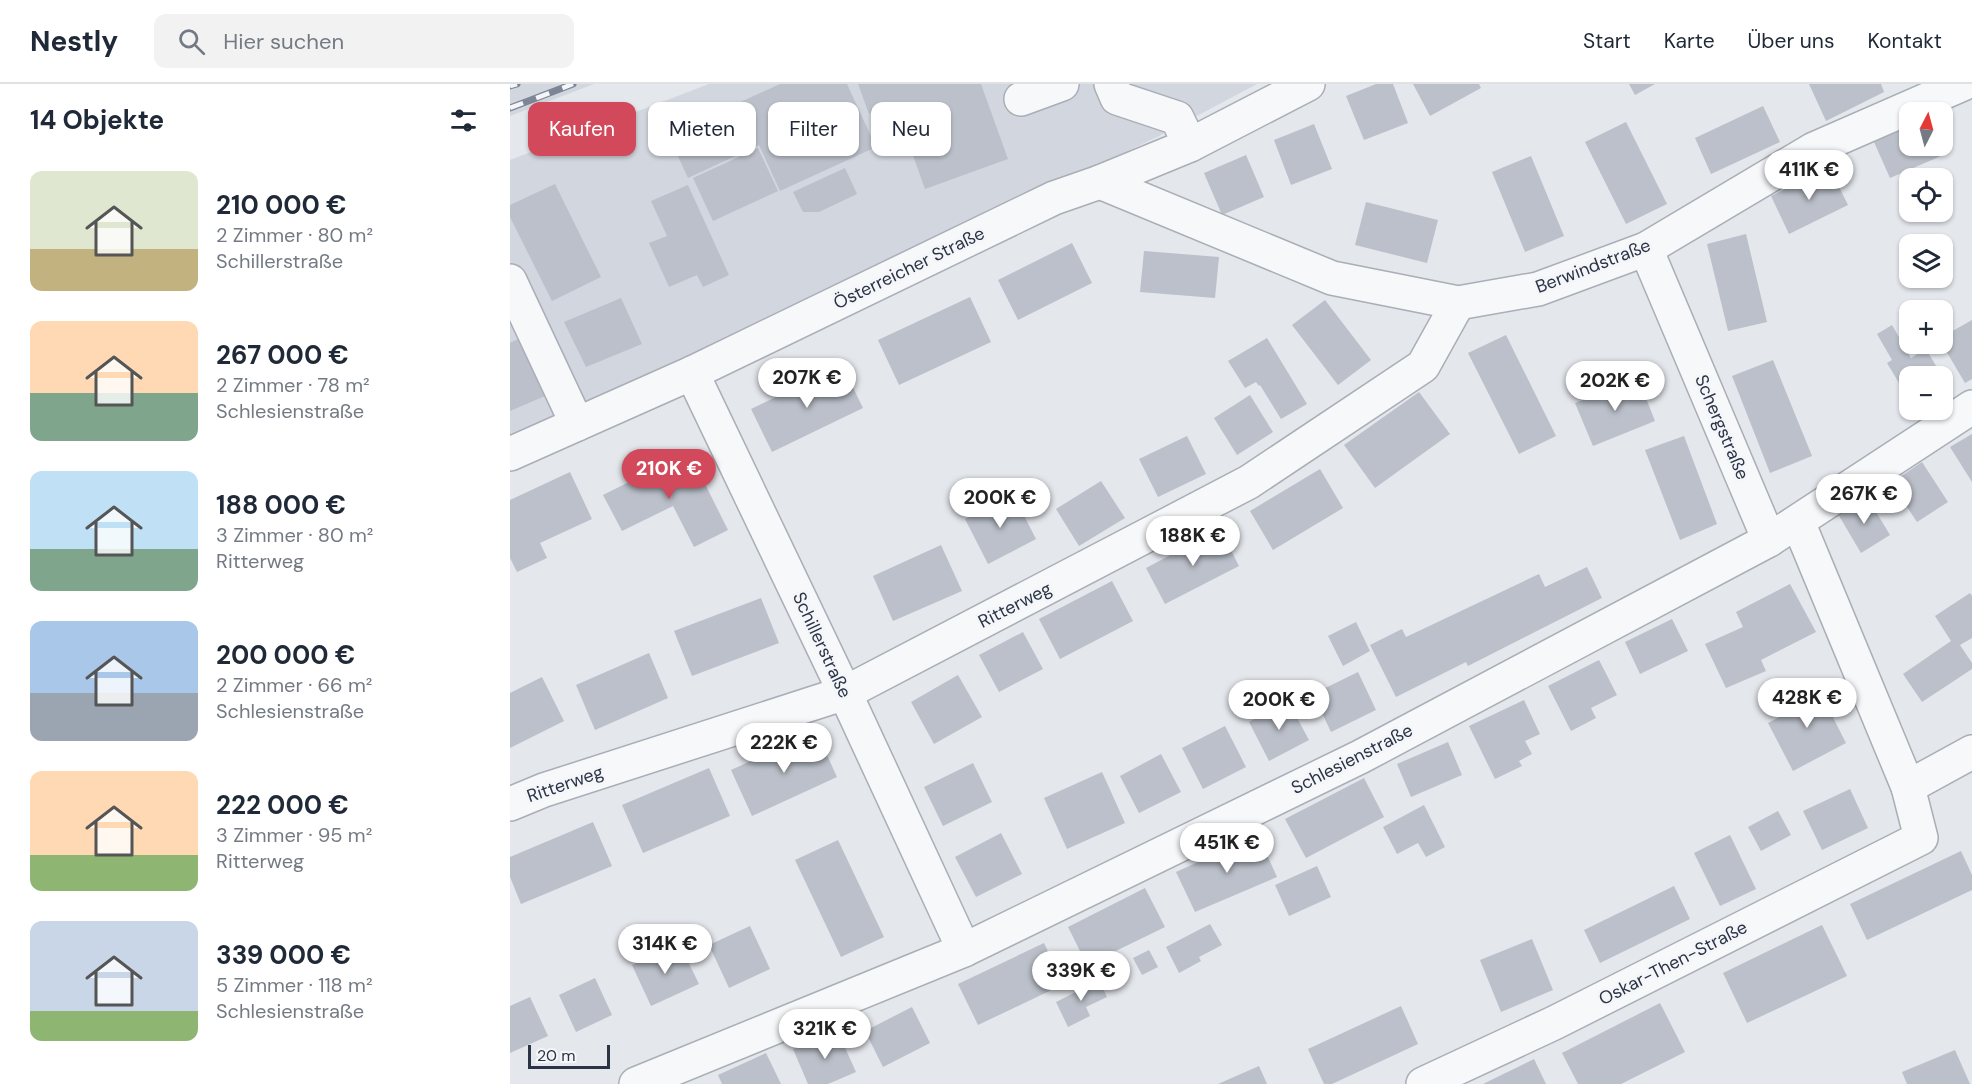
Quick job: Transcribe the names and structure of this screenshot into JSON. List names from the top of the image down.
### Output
{
  "streets": {
    "street": [
      "Berwindstraße",
      "Österreicher Straße",
      "Schergstraße",
      "Ritterweg",
      "Schillerstraße",
      "Schlesienstraße",
      "Oskar-Then-Straße"
    ]
  },
  "crossings": [
    ["Berwindstraße", "Österreicher Straße"],
    ["Berwindstraße", "Schergstraße"],
    ["Berwindstraße", "Ritterweg"],
    ["Österreicher Straße", "Schillerstraße"],
    ["Schergstraße", "Schlesienstraße"],
    ["Ritterweg", "Schillerstraße"],
    ["Schillerstraße", "Schlesienstraße"]
  ],
  "scale_bar": "20 m",
  "north": "top",
  "page": {
    "header": "Nestly",
    "search": "Hier suchen",
    "nav": [
      "Start",
      "Karte",
      "Über uns",
      "Kontakt"
    ],
    "heading": "14 Objekte",
    "map_buttons": ["+", "−"],
    "chip": [
      "Kaufen",
      "Mieten",
      "Filter",
      "Neu"
    ],
    "price": [
      "411K €",
      "207K €",
      "202K €",
      "210K €",
      "267K €",
      "200K €",
      "188K €",
      "428K €",
      "200K €",
      "222K €",
      "451K €",
      "314K €",
      "339K €",
      "321K €"
    ],
    "list": [
      {
        "name": "210 000 €",
        "note": "2 Zimmer · 80 m² · Schillerstraße"
      },
      {
        "name": "267 000 €",
        "note": "2 Zimmer · 78 m² · Schlesienstraße"
      },
      {
        "name": "188 000 €",
        "note": "3 Zimmer · 80 m² · Ritterweg"
      },
      {
        "name": "200 000 €",
        "note": "2 Zimmer · 66 m² · Schlesienstraße"
      },
      {
        "name": "222 000 €",
        "note": "3 Zimmer · 95 m² · Ritterweg"
      },
      {
        "name": "339 000 €",
        "note": "5 Zimmer · 118 m² · Schlesienstraße"
      }
    ],
    "scale": "20 m"
  }
}
